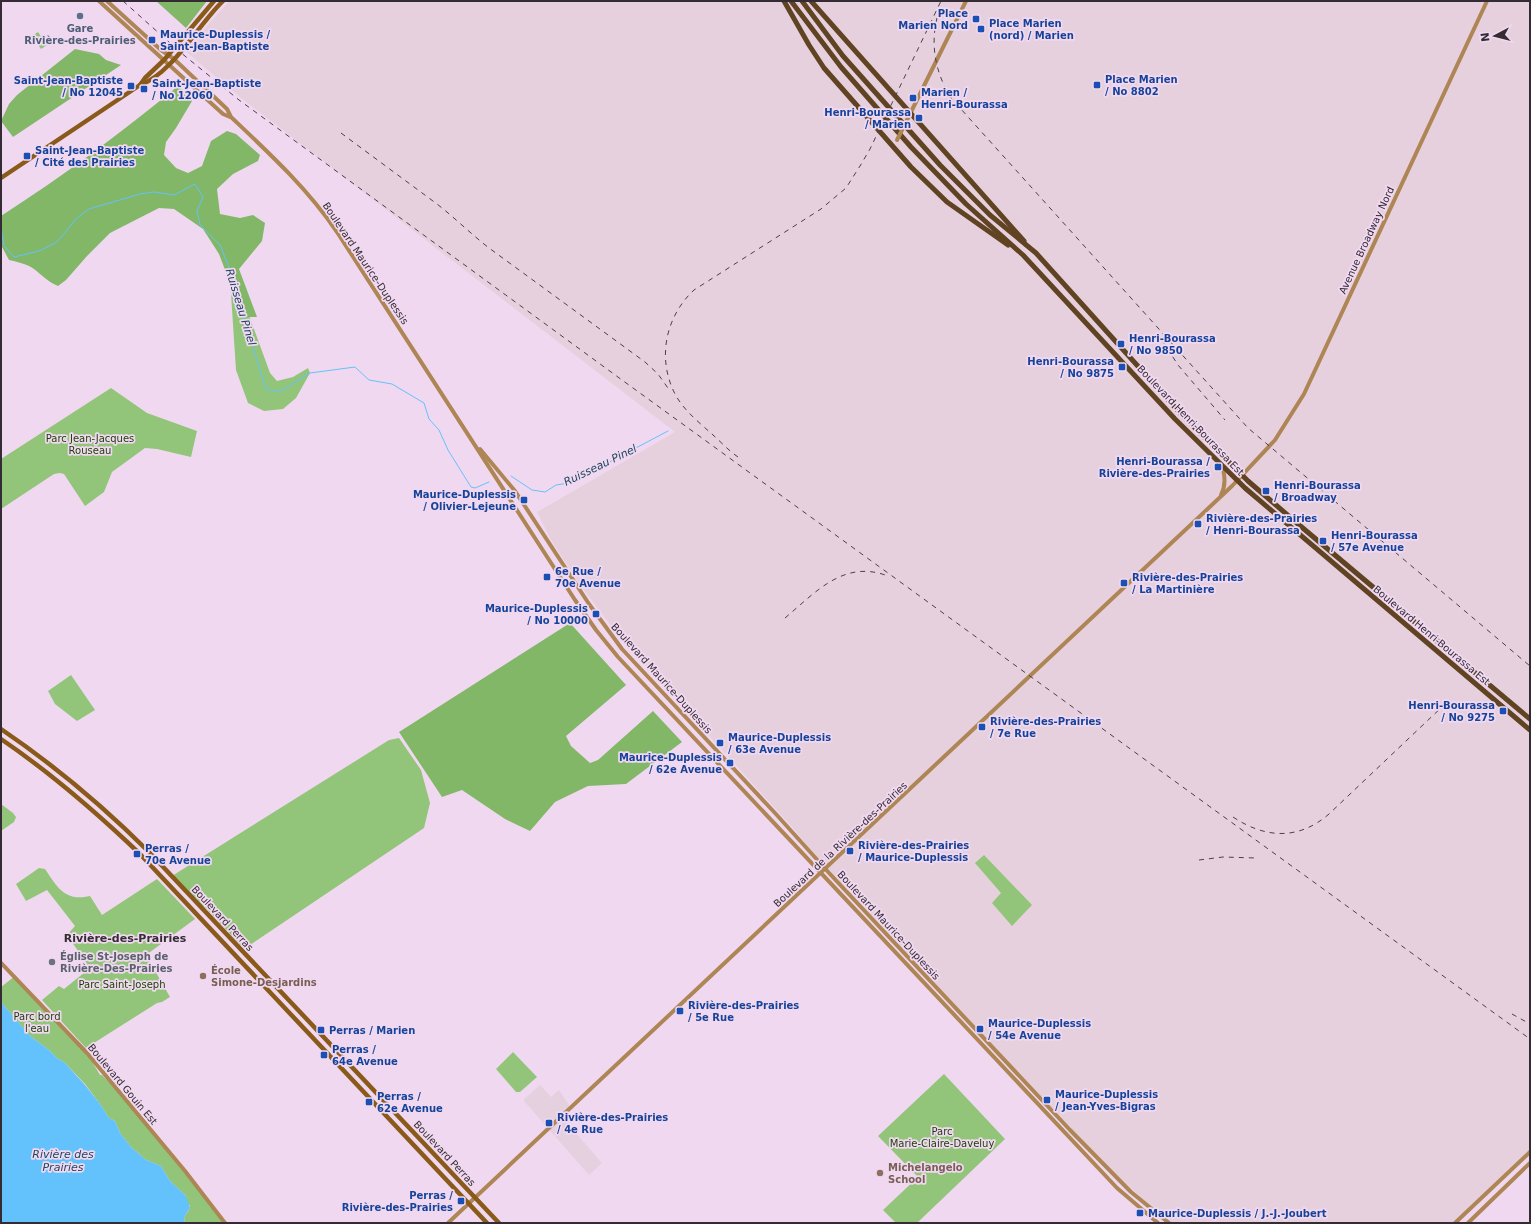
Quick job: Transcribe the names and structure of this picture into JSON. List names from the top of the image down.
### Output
{
  "streets": {
    "main road": ["Boulevard Henri-Bourassa Est", "Boulevard Perras"],
    "street": [
      "Avenue Broadway Nord",
      "Boulevard Maurice-Duplessis",
      "Boulevard de la Rivière-des-Prairies",
      "Boulevard Gouin Est"
    ]
  },
  "crossings": [
    ["Avenue Broadway Nord", "Boulevard Henri-Bourassa Est"],
    ["Avenue Broadway Nord", "Boulevard de la Rivière-des-Prairies"],
    ["Boulevard Maurice-Duplessis", "Boulevard de la Rivière-des-Prairies"],
    ["Boulevard Henri-Bourassa Est", "Boulevard de la Rivière-des-Prairies"],
    ["Boulevard de la Rivière-des-Prairies", "Boulevard Perras"]
  ],
  "districts": ["Rivière-des-Prairies"],
  "water": ["Ruisseau Pinel", "Rivière des Prairies"],
  "parks": [
    "Parc Jean-Jacques Rouseau",
    "Parc Saint-Joseph",
    "Parc bord l'eau",
    "Parc Marie-Claire-Daveluy"
  ],
  "places": {
    "other": [
      "Gare Rivière-des-Prairies",
      "Église St-Joseph de Rivière-Des-Prairies",
      "École Simone-Desjardins",
      "Michelangelo School"
    ],
    "transit": [
      "Place Marien Nord",
      "Place Marien (nord) / Marien",
      "Maurice-Duplessis / Saint-Jean-Baptiste",
      "Place Marien / No 8802",
      "Saint-Jean-Baptiste / No 12045",
      "Saint-Jean-Baptiste / No 12060",
      "Marien / Henri-Bourassa",
      "Henri-Bourassa / Marien",
      "Saint-Jean-Baptiste / Cité des Prairies",
      "Henri-Bourassa / No 9850",
      "Henri-Bourassa / No 9875",
      "Henri-Bourassa / Rivière-des-Prairies",
      "Henri-Bourassa / Broadway",
      "Maurice-Duplessis / Olivier-Lejeune",
      "Rivière-des-Prairies / Henri-Bourassa",
      "Henri-Bourassa / 57e Avenue",
      "6e Rue / 70e Avenue",
      "Rivière-des-Prairies / La Martinière",
      "Maurice-Duplessis / No 10000",
      "Henri-Bourassa / No 9275",
      "Rivière-des-Prairies / 7e Rue",
      "Maurice-Duplessis / 63e Avenue",
      "Maurice-Duplessis / 62e Avenue",
      "Rivière-des-Prairies / Maurice-Duplessis",
      "Perras / 70e Avenue",
      "Rivière-des-Prairies / 5e Rue",
      "Maurice-Duplessis / 54e Avenue",
      "Perras / Marien",
      "Perras / 64e Avenue",
      "Maurice-Duplessis / Jean-Yves-Bigras",
      "Perras / 62e Avenue",
      "Rivière-des-Prairies / 4e Rue",
      "Perras / Rivière-des-Prairies",
      "Maurice-Duplessis / J.-J.-Joubert"
    ]
  },
  "north": "left"
}
